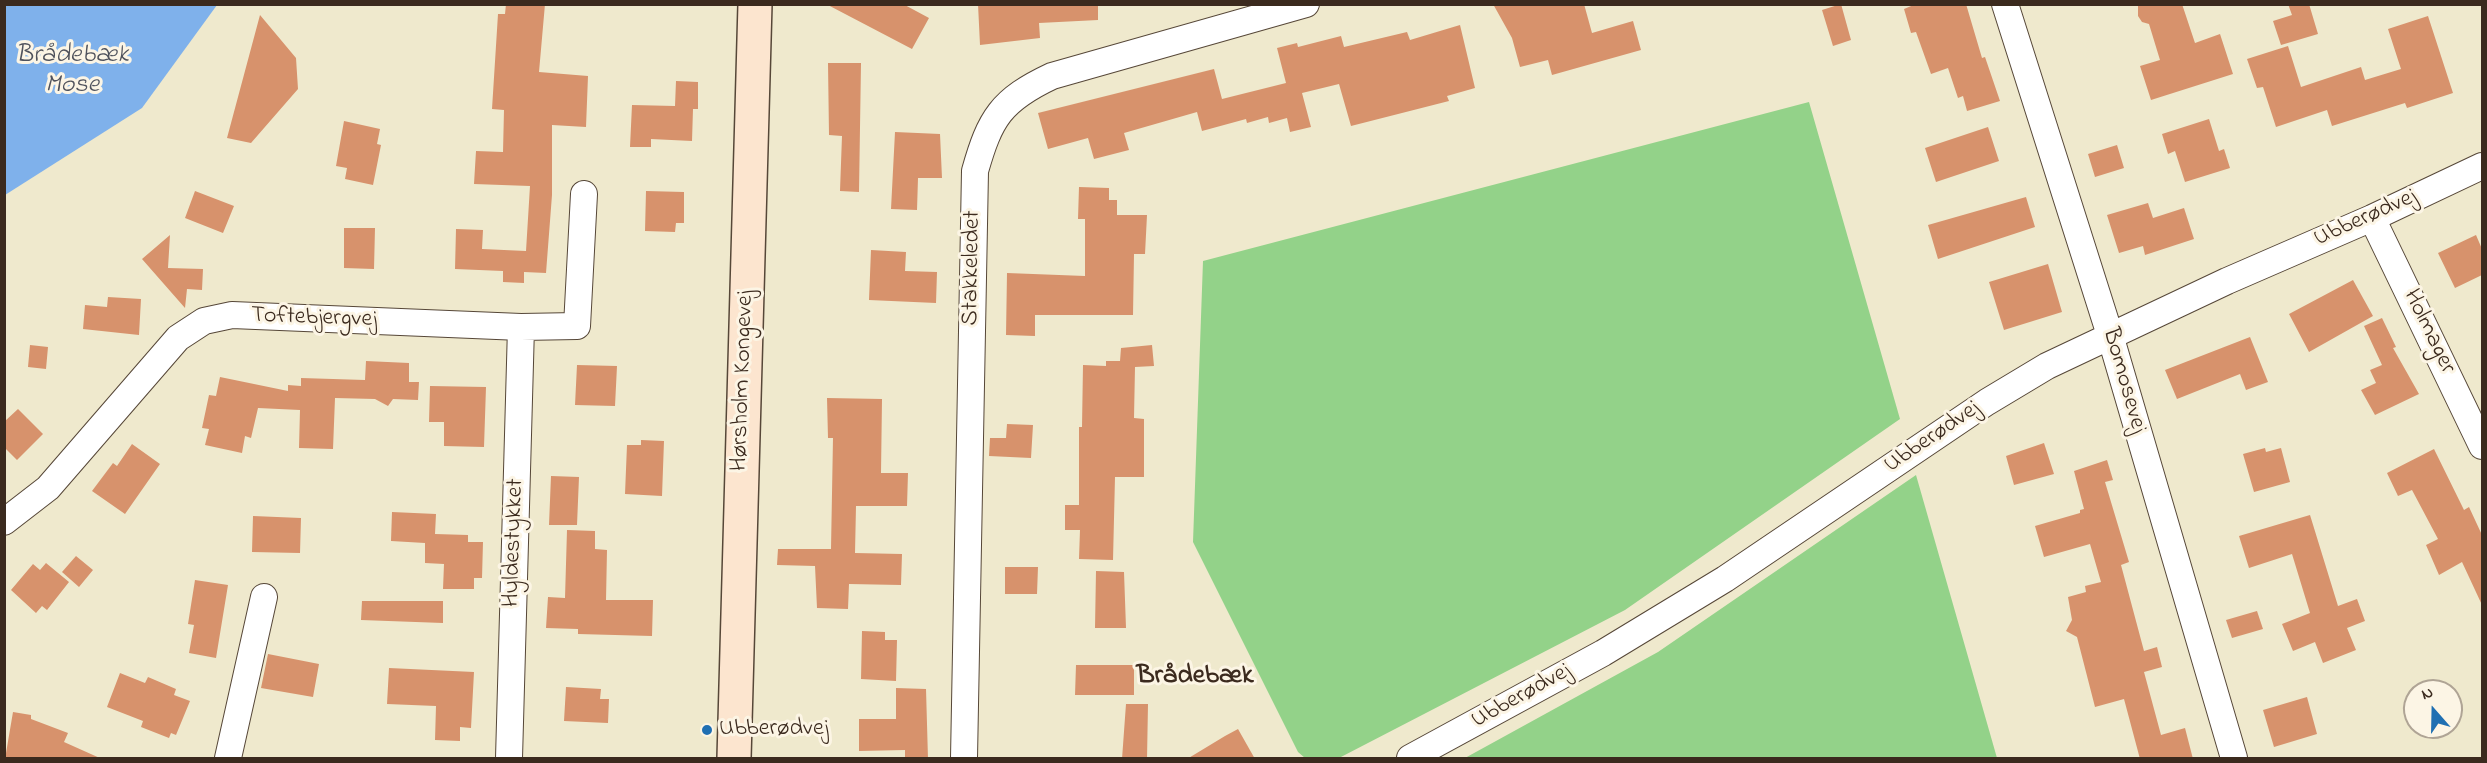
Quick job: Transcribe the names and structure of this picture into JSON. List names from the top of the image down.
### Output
{
  "streets": {
    "main road": ["Hørsholm Kongevej"],
    "street": [
      "Ubberødvej",
      "Stakkeledet",
      "Toftebjergvej",
      "Holmager",
      "Bomosevej",
      "Hyldestykket"
    ]
  },
  "crossings": [
    ["Ubberødvej", "Holmager"],
    ["Ubberødvej", "Bomosevej"],
    ["Toftebjergvej", "Hyldestykket"]
  ],
  "districts": ["Brådebæk"],
  "water": ["Brådebæk Mose"],
  "places": ["Ubberødvej"],
  "north": "top"
}
